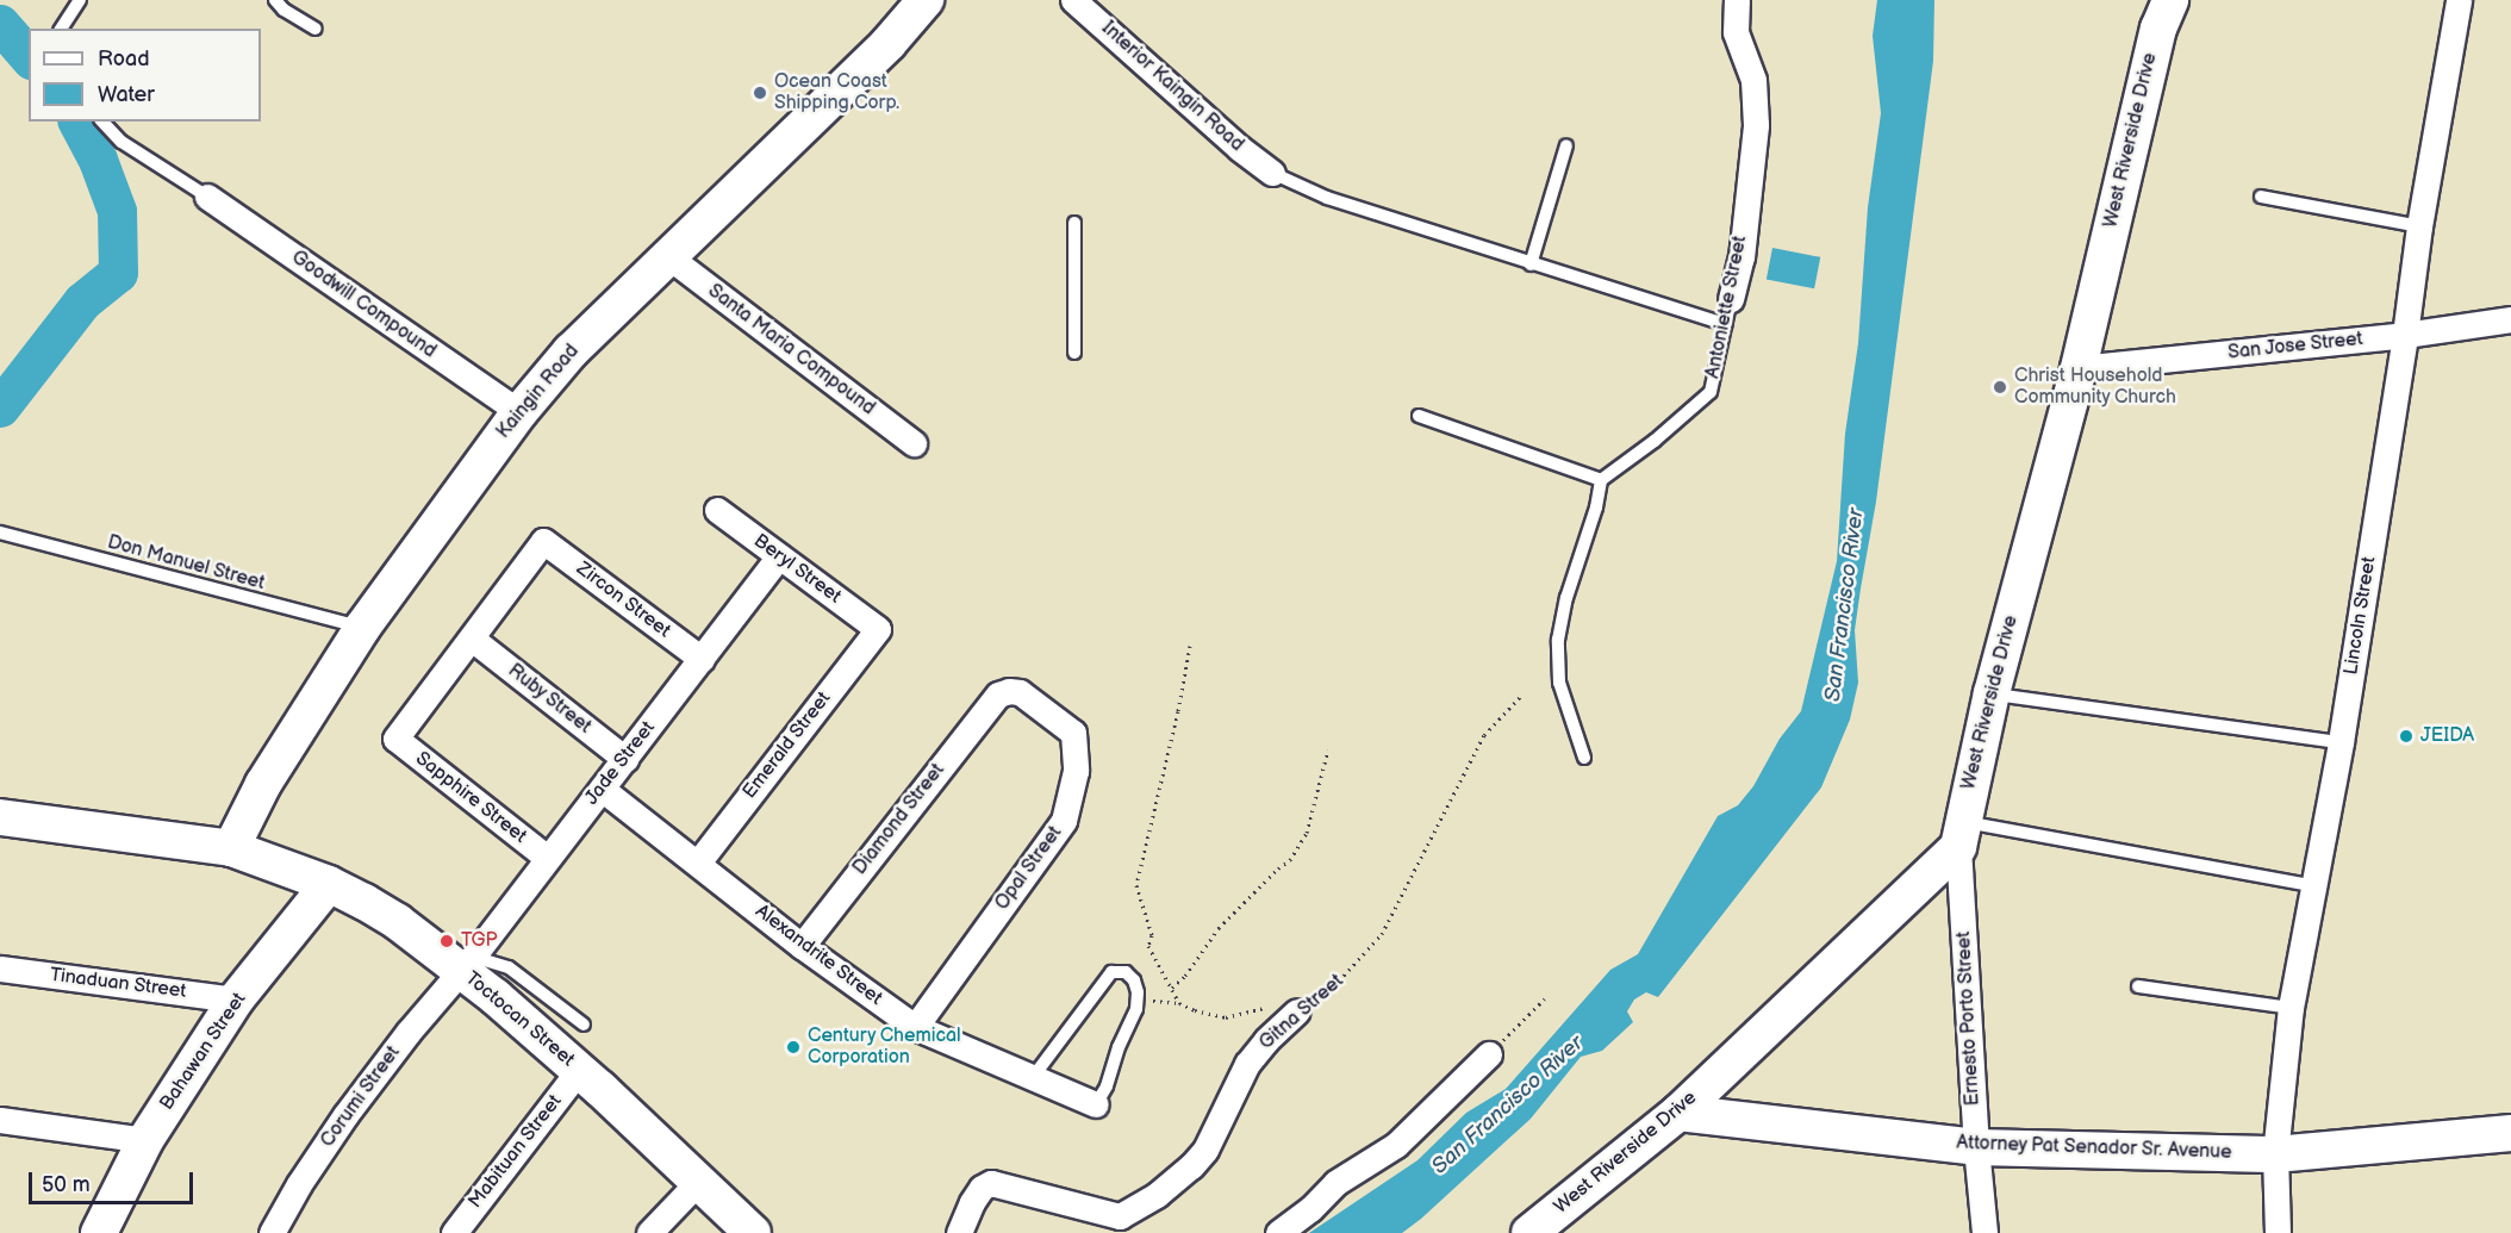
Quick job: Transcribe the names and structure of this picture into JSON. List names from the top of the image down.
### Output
{
  "streets": {
    "street": [
      "Interior Kaingin Road",
      "West Riverside Drive",
      "Goodwill Compound",
      "Antoniette Street",
      "San Jose Street",
      "Santa Maria Compound",
      "Kaingin Road",
      "Beryl Street",
      "Zircon Street",
      "Lincoln Street",
      "Ruby Street",
      "Emerald Street",
      "Jade Street",
      "Sapphire Street",
      "Diamond Street",
      "Opal Street",
      "Alexandrite Street",
      "Tinaduan Street",
      "Gitna Street",
      "Ernesto Porto Street",
      "Toctocan Street",
      "Bahawan Street",
      "Corumi Street",
      "Attorney Pat Senador Sr. Avenue",
      "Mabituan Street"
    ],
    "lane": ["Don Manuel Street"]
  },
  "crossings": [
    ["West Riverside Drive", "San Jose Street"],
    ["West Riverside Drive", "Ernesto Porto Street"],
    ["West Riverside Drive", "Attorney Pat Senador Sr. Avenue"],
    ["Goodwill Compound", "Kaingin Road"],
    ["San Jose Street", "Lincoln Street"],
    ["Santa Maria Compound", "Kaingin Road"],
    ["Kaingin Road", "Don Manuel Street"],
    ["Kaingin Road", "Toctocan Street"],
    ["Beryl Street", "Emerald Street"],
    ["Beryl Street", "Jade Street"],
    ["Zircon Street", "Ruby Street"],
    ["Zircon Street", "Jade Street"],
    ["Zircon Street", "Sapphire Street"],
    ["Lincoln Street", "Attorney Pat Senador Sr. Avenue"],
    ["Ruby Street", "Jade Street"],
    ["Ruby Street", "Sapphire Street"],
    ["Emerald Street", "Alexandrite Street"],
    ["Jade Street", "Sapphire Street"],
    ["Jade Street", "Alexandrite Street"],
    ["Jade Street", "Toctocan Street"],
    ["Jade Street", "Corumi Street"],
    ["Diamond Street", "Opal Street"],
    ["Diamond Street", "Alexandrite Street"],
    ["Opal Street", "Alexandrite Street"],
    ["Tinaduan Street", "Bahawan Street"],
    ["Ernesto Porto Street", "Attorney Pat Senador Sr. Avenue"],
    ["Toctocan Street", "Bahawan Street"],
    ["Toctocan Street", "Corumi Street"],
    ["Toctocan Street", "Mabituan Street"]
  ],
  "water": ["San Francisco River"],
  "places": [
    "Ocean Coast Shipping Corp.",
    "Christ Household Community Church",
    "JEIDA",
    "TGP",
    "Century Chemical Corporation"
  ],
  "legend": ["Road", "Water"],
  "scale_bar": "50 m"
}
